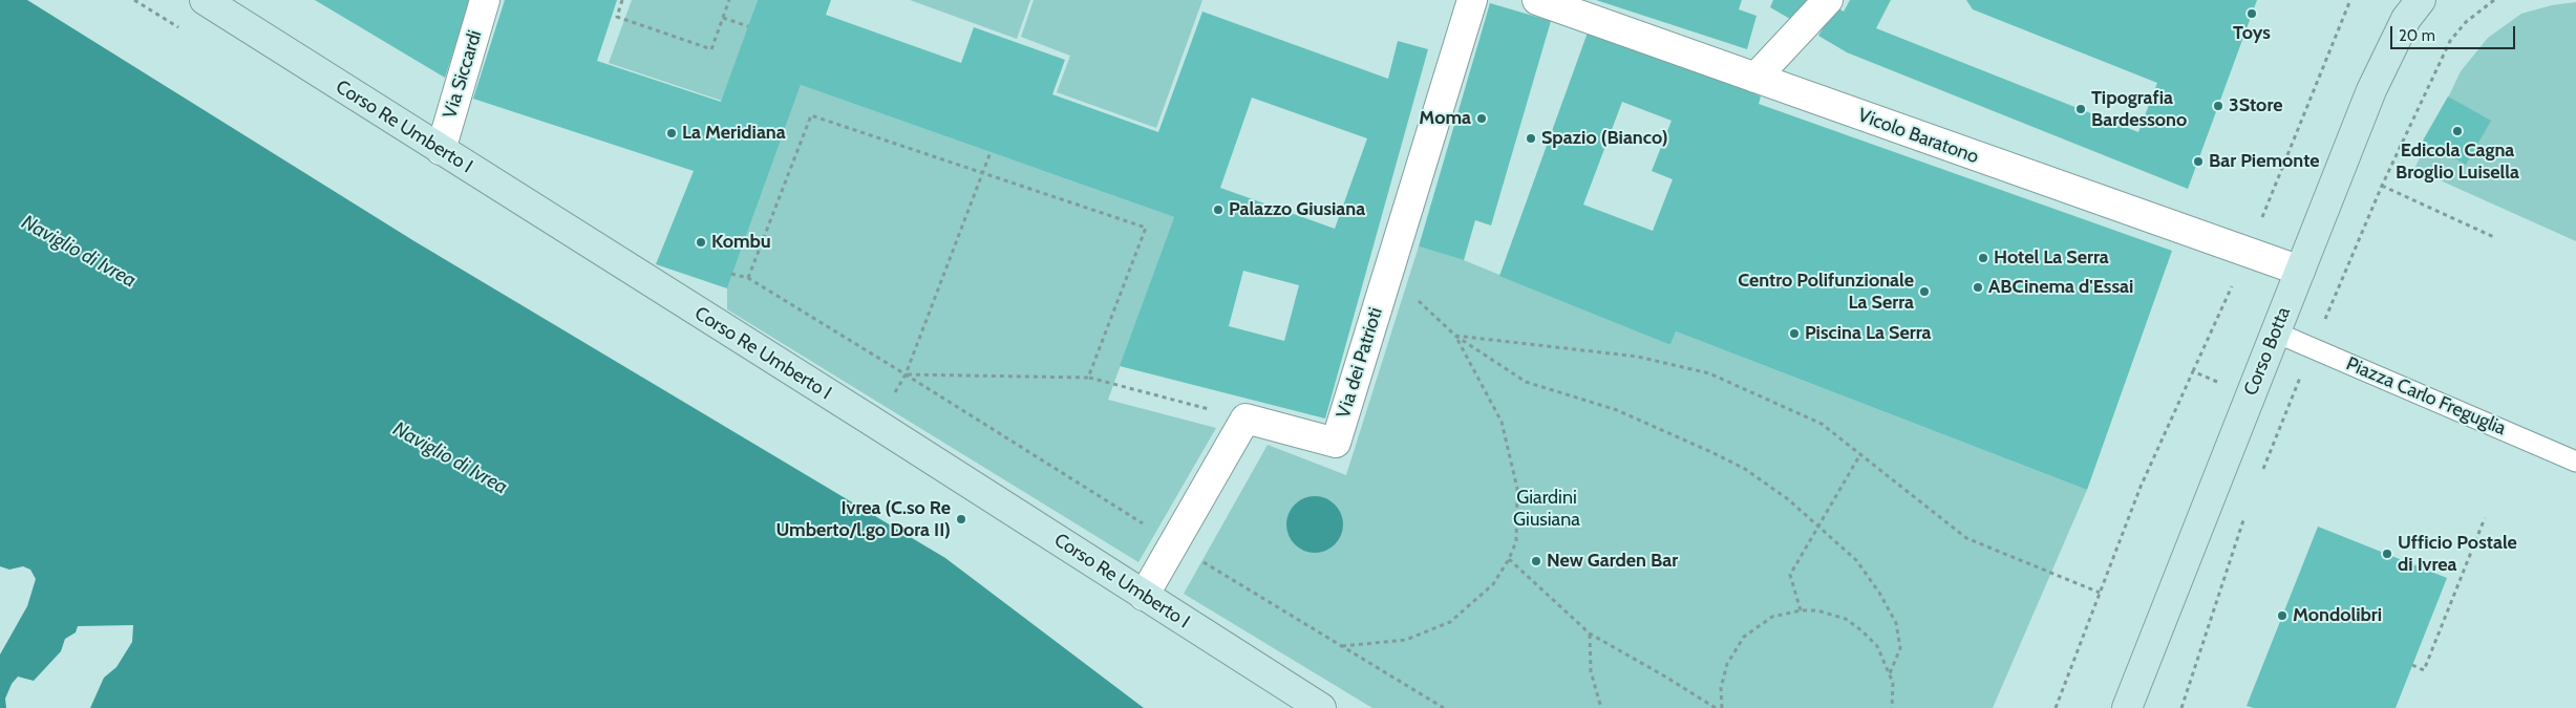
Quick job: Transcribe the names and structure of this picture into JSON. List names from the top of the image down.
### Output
{
  "streets": {
    "main road": ["Corso Re Umberto I", "Corso Botta"],
    "street": ["Via Siccardi", "Vicolo Baratono", "Via dei Patrioti"],
    "lane": ["Piazza Carlo Freguglia"]
  },
  "crossings": [
    ["Via Siccardi", "Corso Re Umberto I"],
    ["Vicolo Baratono", "Corso Botta"],
    ["Corso Botta", "Piazza Carlo Freguglia"]
  ],
  "water": ["Naviglio di Ivrea"],
  "parks": ["Giardini Giusiana"],
  "places": [
    "Toys",
    "3Store",
    "Tipografia Bardessono",
    "Moma",
    "Edicola Cagna Broglio Luisella",
    "La Meridiana",
    "Spazio (Bianco)",
    "Bar Piemonte",
    "Palazzo Giusiana",
    "Kombu",
    "Hotel La Serra",
    "ABCinema d'Essai",
    "Centro Polifunzionale La Serra",
    "Piscina La Serra",
    "Ivrea (C.so Re Umberto/l.go Dora II)",
    "Ufficio Postale di Ivrea",
    "New Garden Bar",
    "Mondolibri"
  ],
  "scale_bar": "20 m"
}
